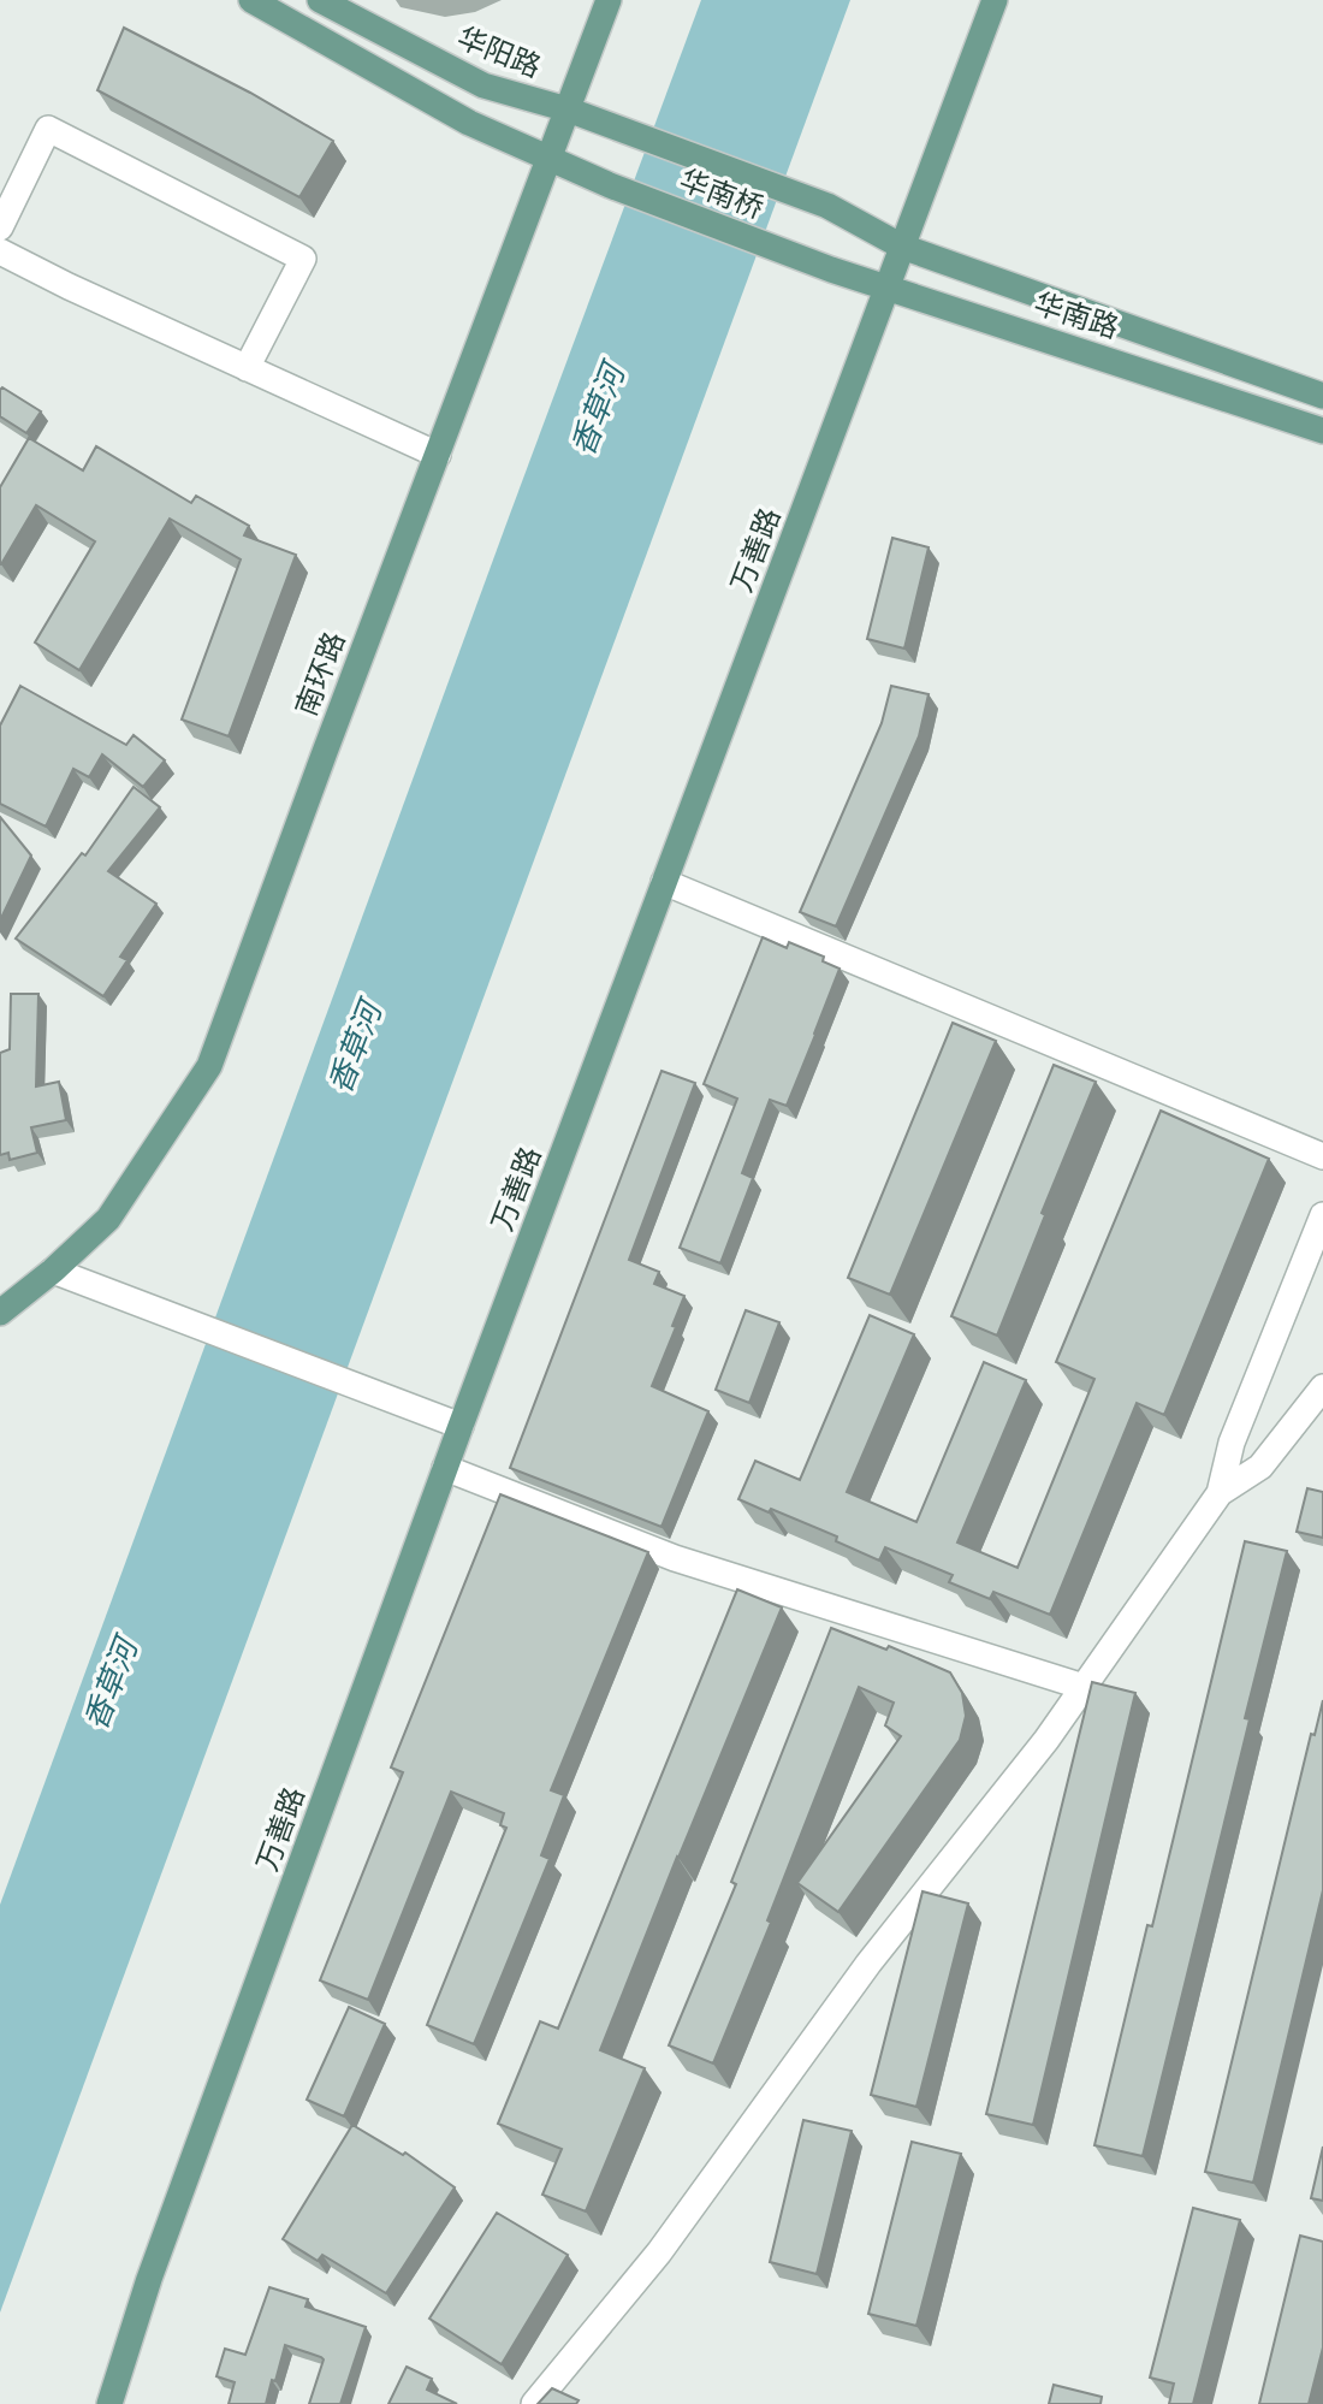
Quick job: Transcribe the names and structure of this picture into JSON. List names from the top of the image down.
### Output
{
  "streets": {
    "main road": [
      "华阳路",
      "华南桥",
      "华南路",
      "万善路",
      "南环路"
    ]
  },
  "crossings": [
    ["华阳路", "华南桥"],
    ["华阳路", "南环路"],
    ["华南桥", "华南路"],
    ["华南桥", "南环路"],
    ["华南路", "万善路"]
  ],
  "water": ["香草河"]
}
